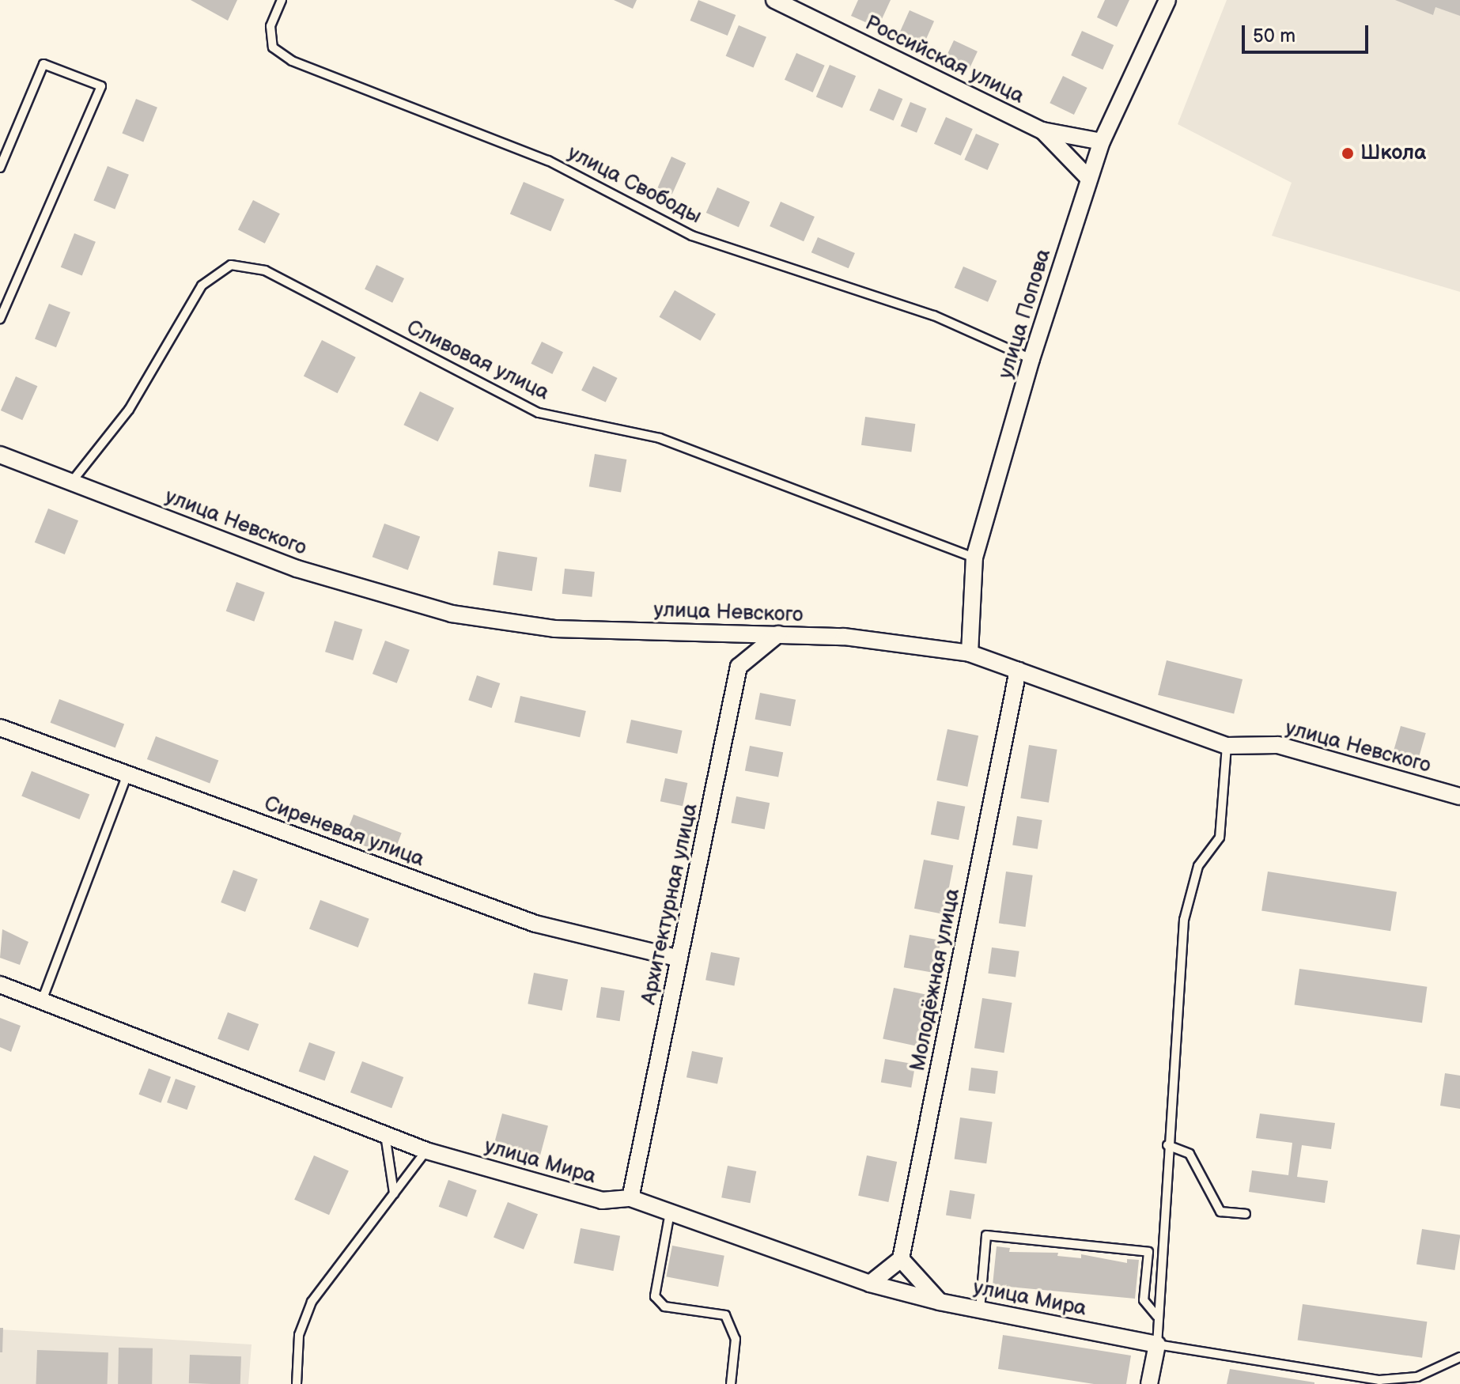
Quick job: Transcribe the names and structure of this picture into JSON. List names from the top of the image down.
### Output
{
  "streets": {
    "street": [
      "Российская улица",
      "улица Попова",
      "улица Невского",
      "Сиреневая улица",
      "Архитектурная улица",
      "Молодёжная улица",
      "улица Мира"
    ],
    "lane": ["улица Свободы", "Сливовая улица"]
  },
  "crossings": [
    ["Российская улица", "улица Попова"],
    ["улица Свободы", "улица Попова"],
    ["улица Попова", "Сливовая улица"],
    ["улица Попова", "улица Невского"],
    ["Сливовая улица", "улица Невского"],
    ["улица Невского", "Архитектурная улица"],
    ["улица Невского", "Молодёжная улица"],
    ["Сиреневая улица", "Архитектурная улица"],
    ["Архитектурная улица", "улица Мира"]
  ],
  "places": ["Школа"],
  "scale_bar": "50 m"
}
